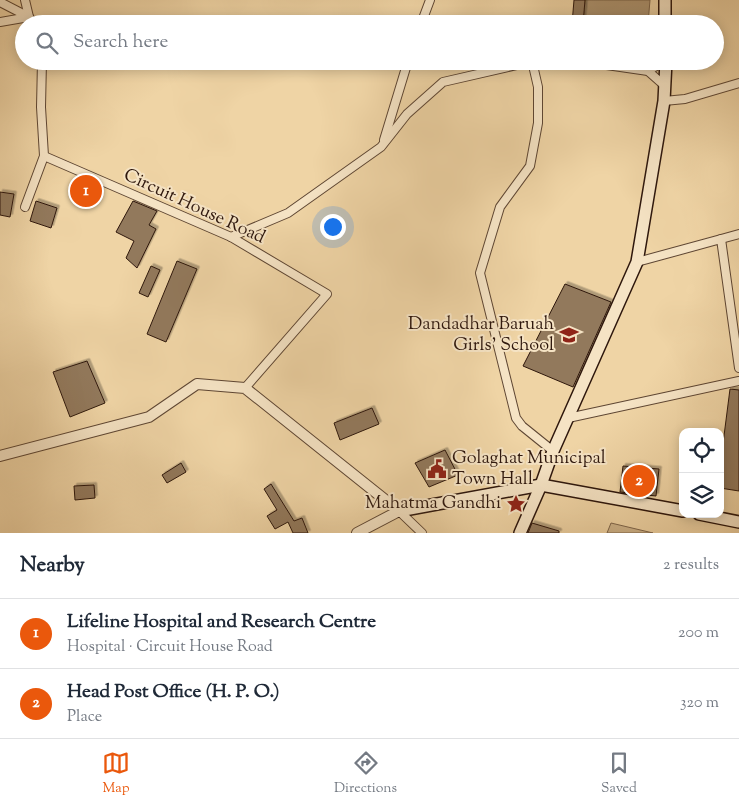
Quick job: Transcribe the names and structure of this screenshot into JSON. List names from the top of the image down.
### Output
{
  "streets": {
    "street": ["Circuit House Road"]
  },
  "places": {
    "school or university": ["Dandadhar Baruah Girls' School"],
    "public building": ["Golaghat Municipal Town Hall"],
    "place": ["Mahatma Gandhi"]
  },
  "page": {
    "search": "Search here",
    "pins": ["1", "2"],
    "heading": ["Nearby", "2 results"],
    "list": [
      {
        "mark": "1",
        "name": "Lifeline Hospital and Research Centre",
        "note": "Hospital · Circuit House Road",
        "value": "200 m"
      },
      {
        "mark": "2",
        "name": "Head Post Office (H. P. O.)",
        "note": "Place",
        "value": "320 m"
      }
    ],
    "nav": ["Map", "Directions", "Saved"]
  }
}
